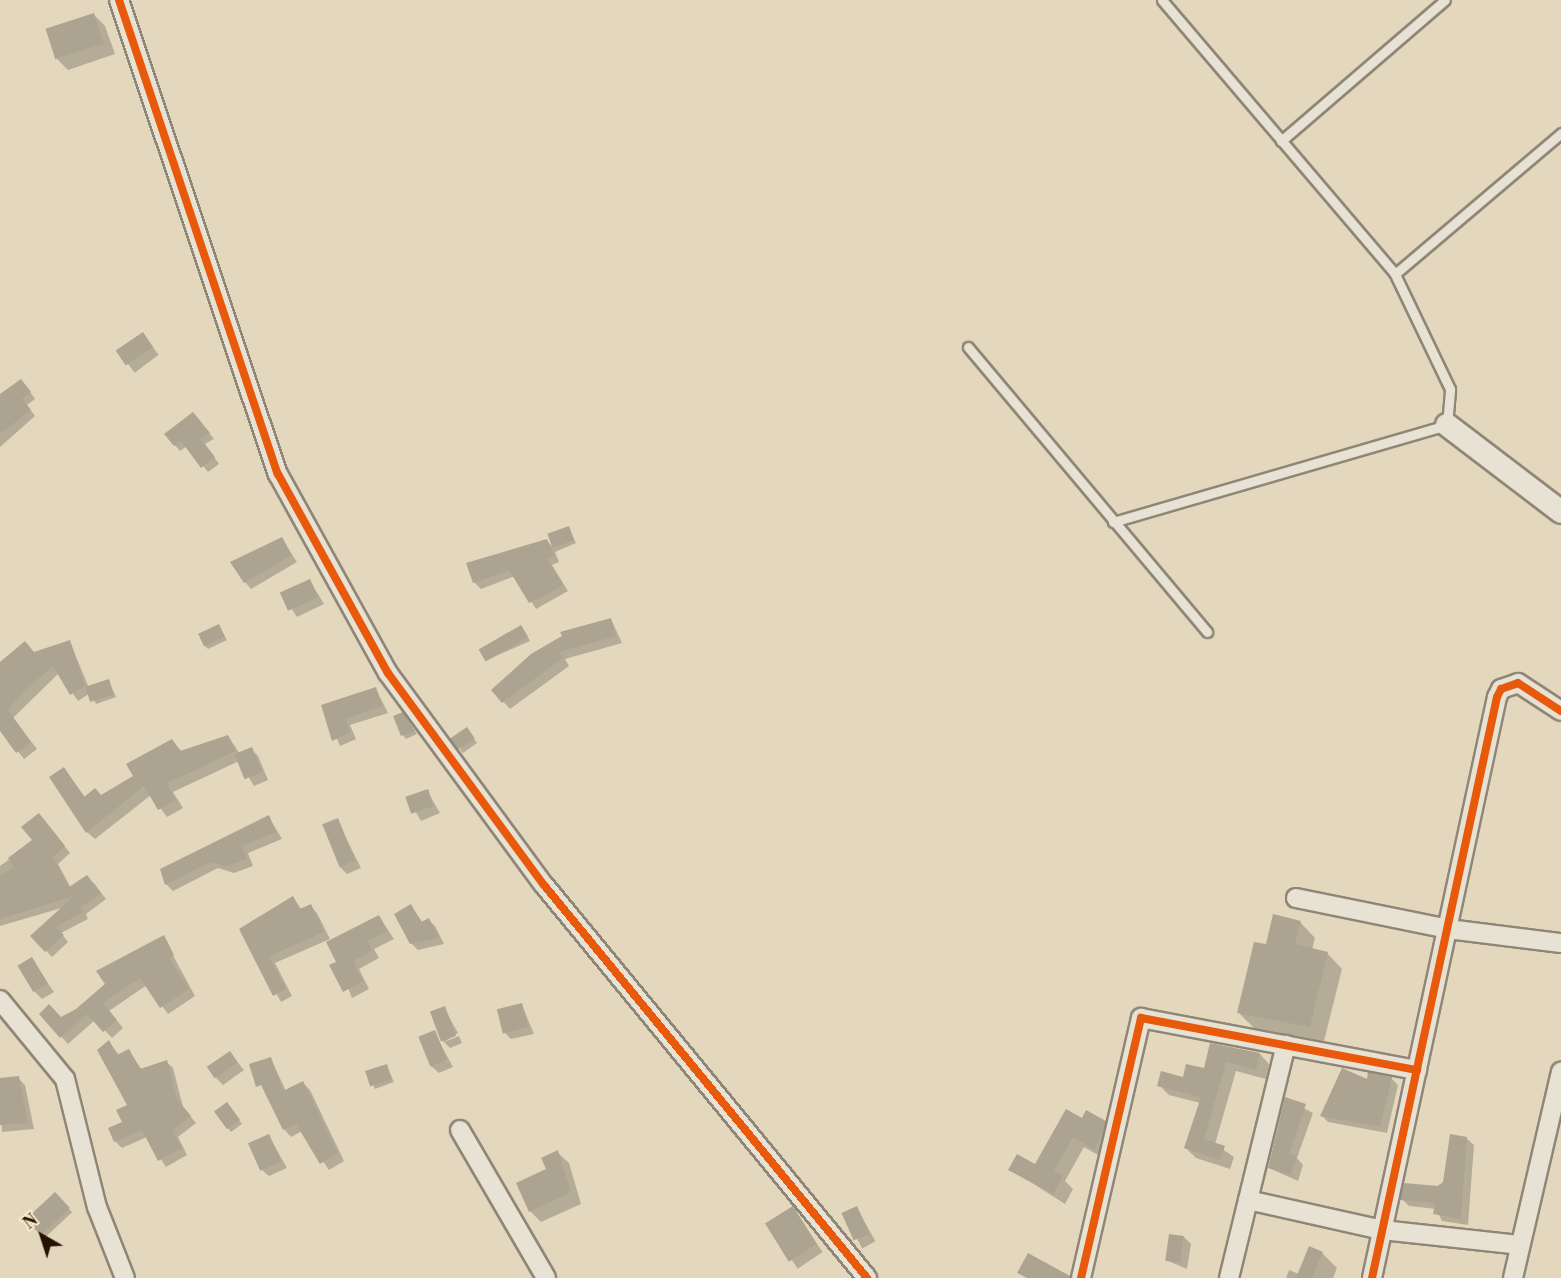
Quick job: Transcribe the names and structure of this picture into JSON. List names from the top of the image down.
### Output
{
  "north": "top left"
}
